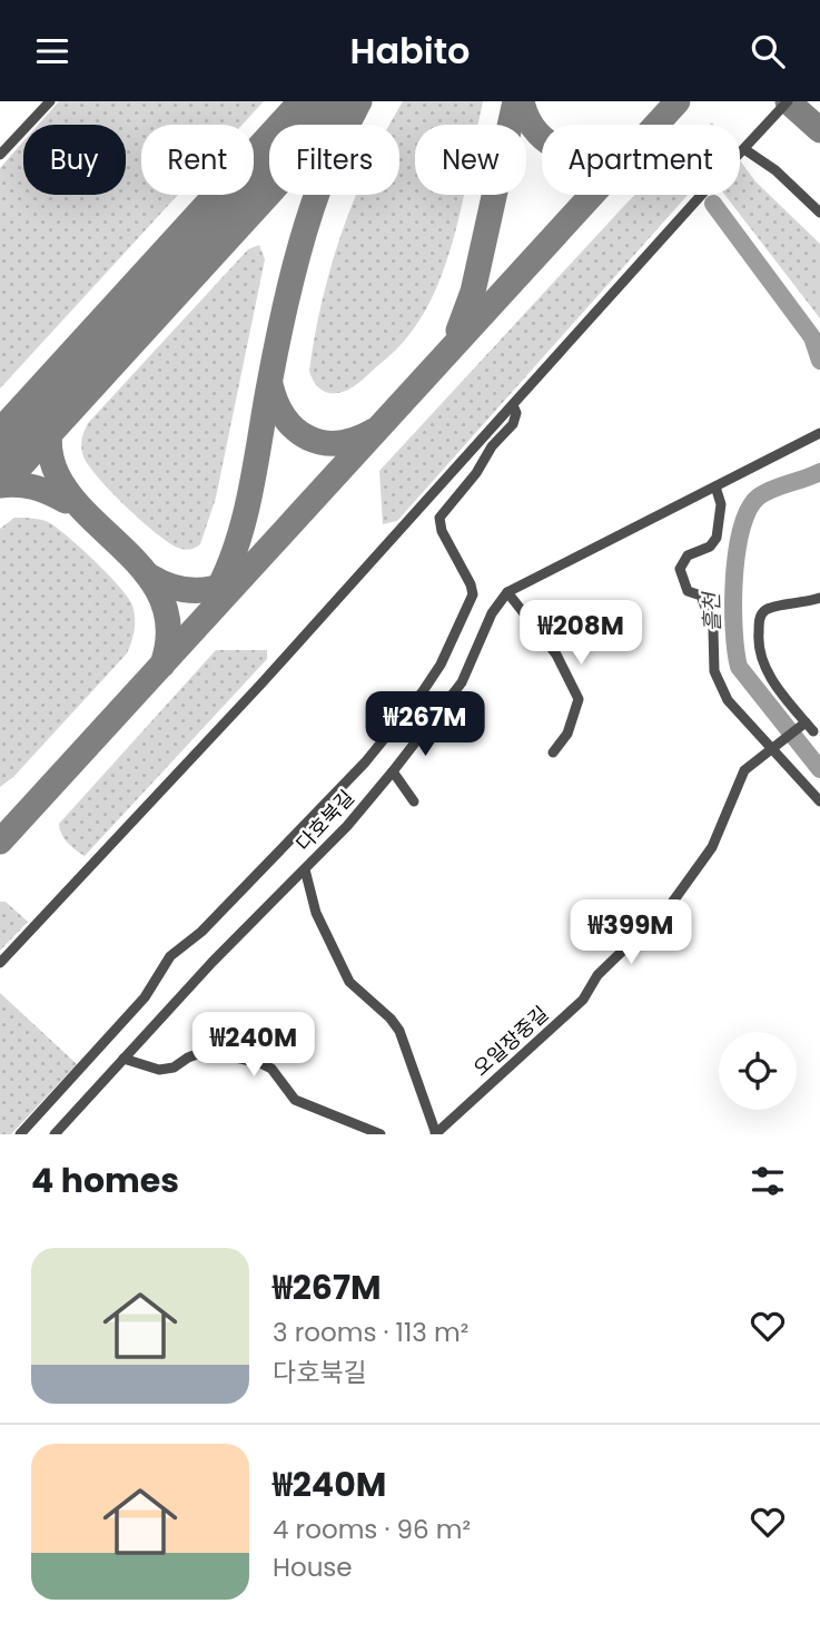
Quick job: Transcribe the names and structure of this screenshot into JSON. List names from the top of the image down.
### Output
{
  "streets": {
    "street": ["다호북길", "오일장중길"]
  },
  "water": ["흘천"],
  "page": {
    "header": "Habito",
    "chip": [
      "Buy",
      "Rent",
      "Filters",
      "New",
      "Apartment"
    ],
    "price": [
      "₩208M",
      "₩267M",
      "₩399M",
      "₩240M"
    ],
    "heading": "4 homes",
    "list": [
      {
        "name": "₩267M",
        "note": "3 rooms · 113 m² · 다호북길"
      },
      {
        "name": "₩240M",
        "note": "4 rooms · 96 m² · House"
      }
    ]
  }
}
